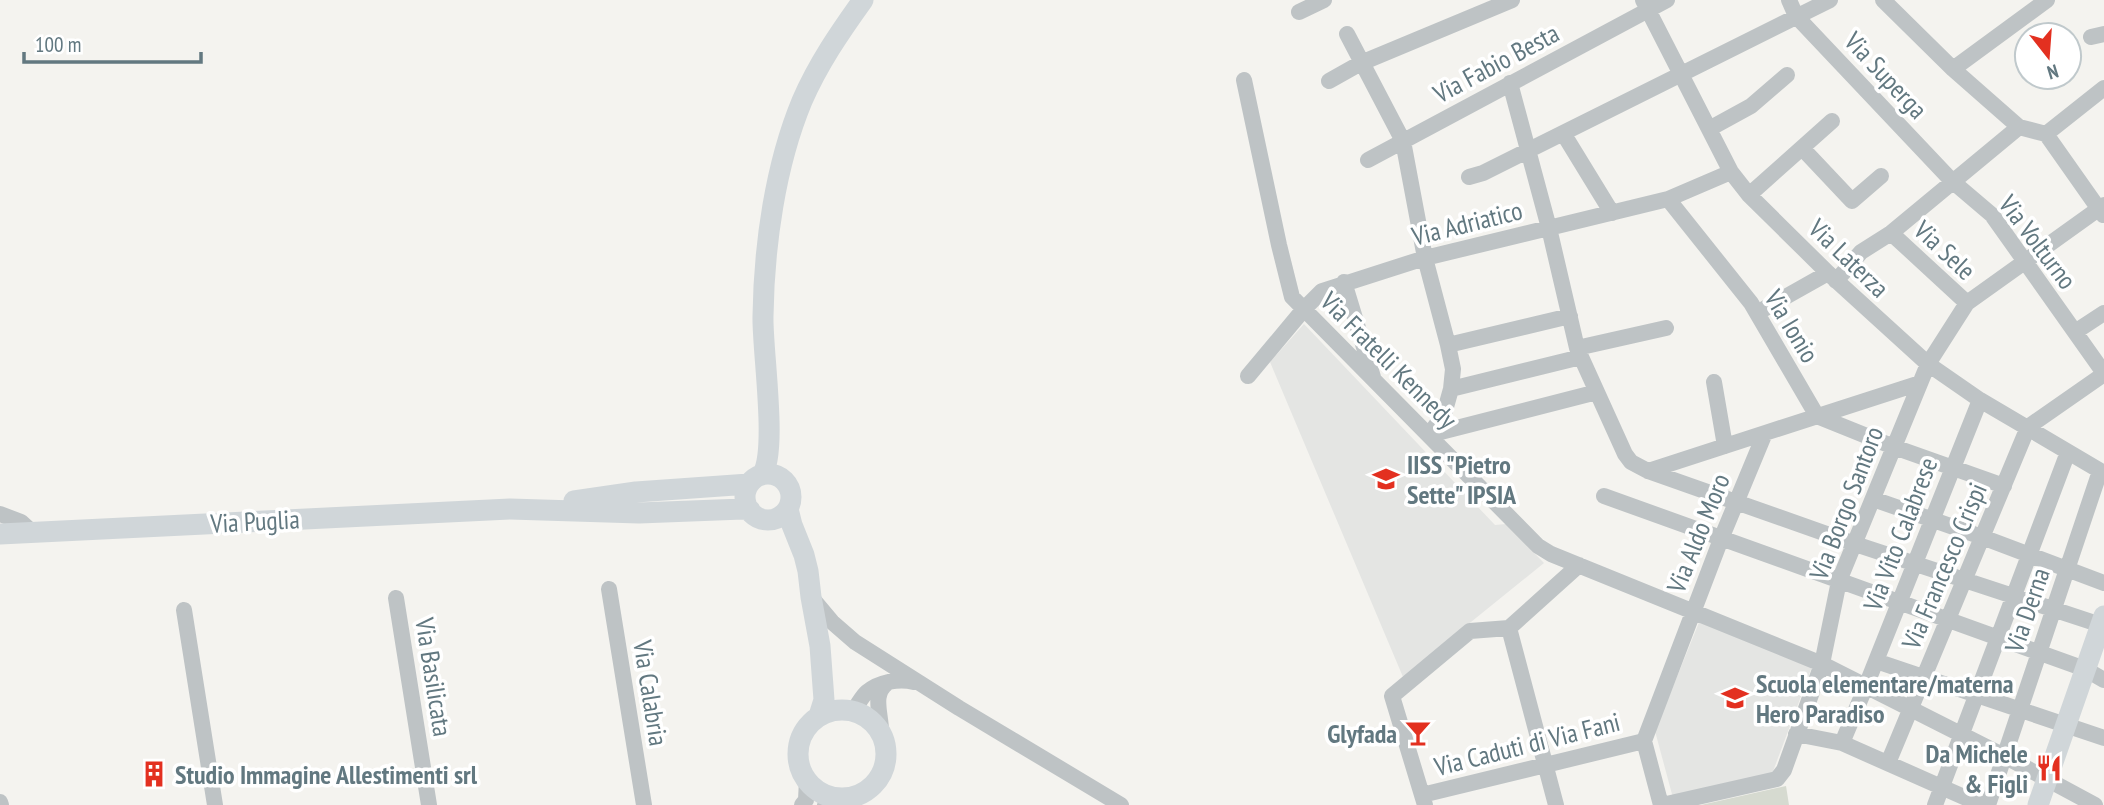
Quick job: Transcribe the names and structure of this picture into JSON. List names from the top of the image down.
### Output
{
  "streets": {
    "main road": ["Via Puglia"],
    "street": [
      "Via Fabio Besta",
      "Via Superga",
      "Via Adriatico",
      "Via Volturno",
      "Via Sele",
      "Via Laterza",
      "Via Ionio",
      "Via Fratelli Kennedy",
      "Via Borgo Santoro",
      "Via Aldo Moro",
      "Via Vito Calabrese",
      "Via Francesco Crispi",
      "Via Derna",
      "Via Basilicata",
      "Via Calabria",
      "Via Caduti di Via Fani"
    ]
  },
  "crossings": [
    ["Via Fabio Besta", "Via Laterza"],
    ["Via Superga", "Via Volturno"],
    ["Via Adriatico", "Via Laterza"],
    ["Via Adriatico", "Via Ionio"],
    ["Via Adriatico", "Via Fratelli Kennedy"],
    ["Via Sele", "Via Borgo Santoro"],
    ["Via Laterza", "Via Borgo Santoro"],
    ["Via Laterza", "Via Vito Calabrese"],
    ["Via Laterza", "Via Francesco Crispi"],
    ["Via Laterza", "Via Derna"],
    ["Via Fratelli Kennedy", "Via Borgo Santoro"],
    ["Via Fratelli Kennedy", "Via Aldo Moro"],
    ["Via Fratelli Kennedy", "Via Vito Calabrese"],
    ["Via Fratelli Kennedy", "Via Francesco Crispi"],
    ["Via Fratelli Kennedy", "Via Derna"],
    ["Via Aldo Moro", "Via Caduti di Via Fani"]
  ],
  "places": {
    "school or university": ["IISS \"Pietro Sette\" IPSIA", "Scuola elementare/materna Hero Paradiso"],
    "bar": ["Glyfada"],
    "restaurant": ["Da Michele & Figli"],
    "building": ["Studio Immagine Allestimenti srl"]
  },
  "scale_bar": "100 m",
  "north": "bottom"
}
